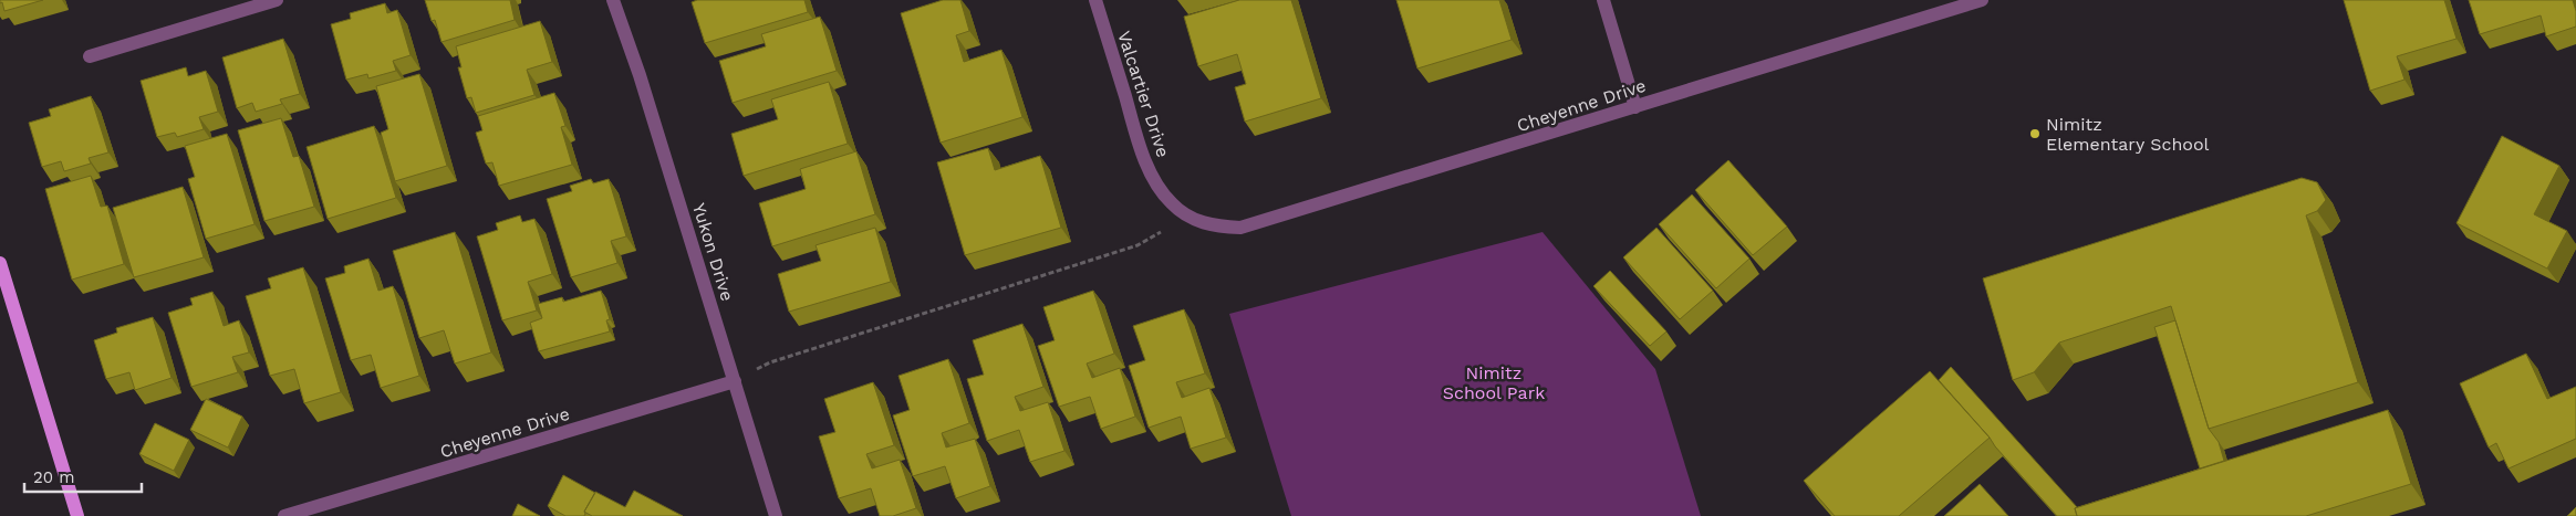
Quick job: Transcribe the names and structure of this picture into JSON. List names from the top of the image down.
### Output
{
  "streets": {
    "street": ["Valcartier Drive", "Cheyenne Drive", "Yukon Drive"]
  },
  "crossings": [
    ["Valcartier Drive", "Cheyenne Drive"],
    ["Cheyenne Drive", "Yukon Drive"]
  ],
  "parks": ["Nimitz School Park"],
  "places": ["Nimitz Elementary School"],
  "scale_bar": "20 m"
}
